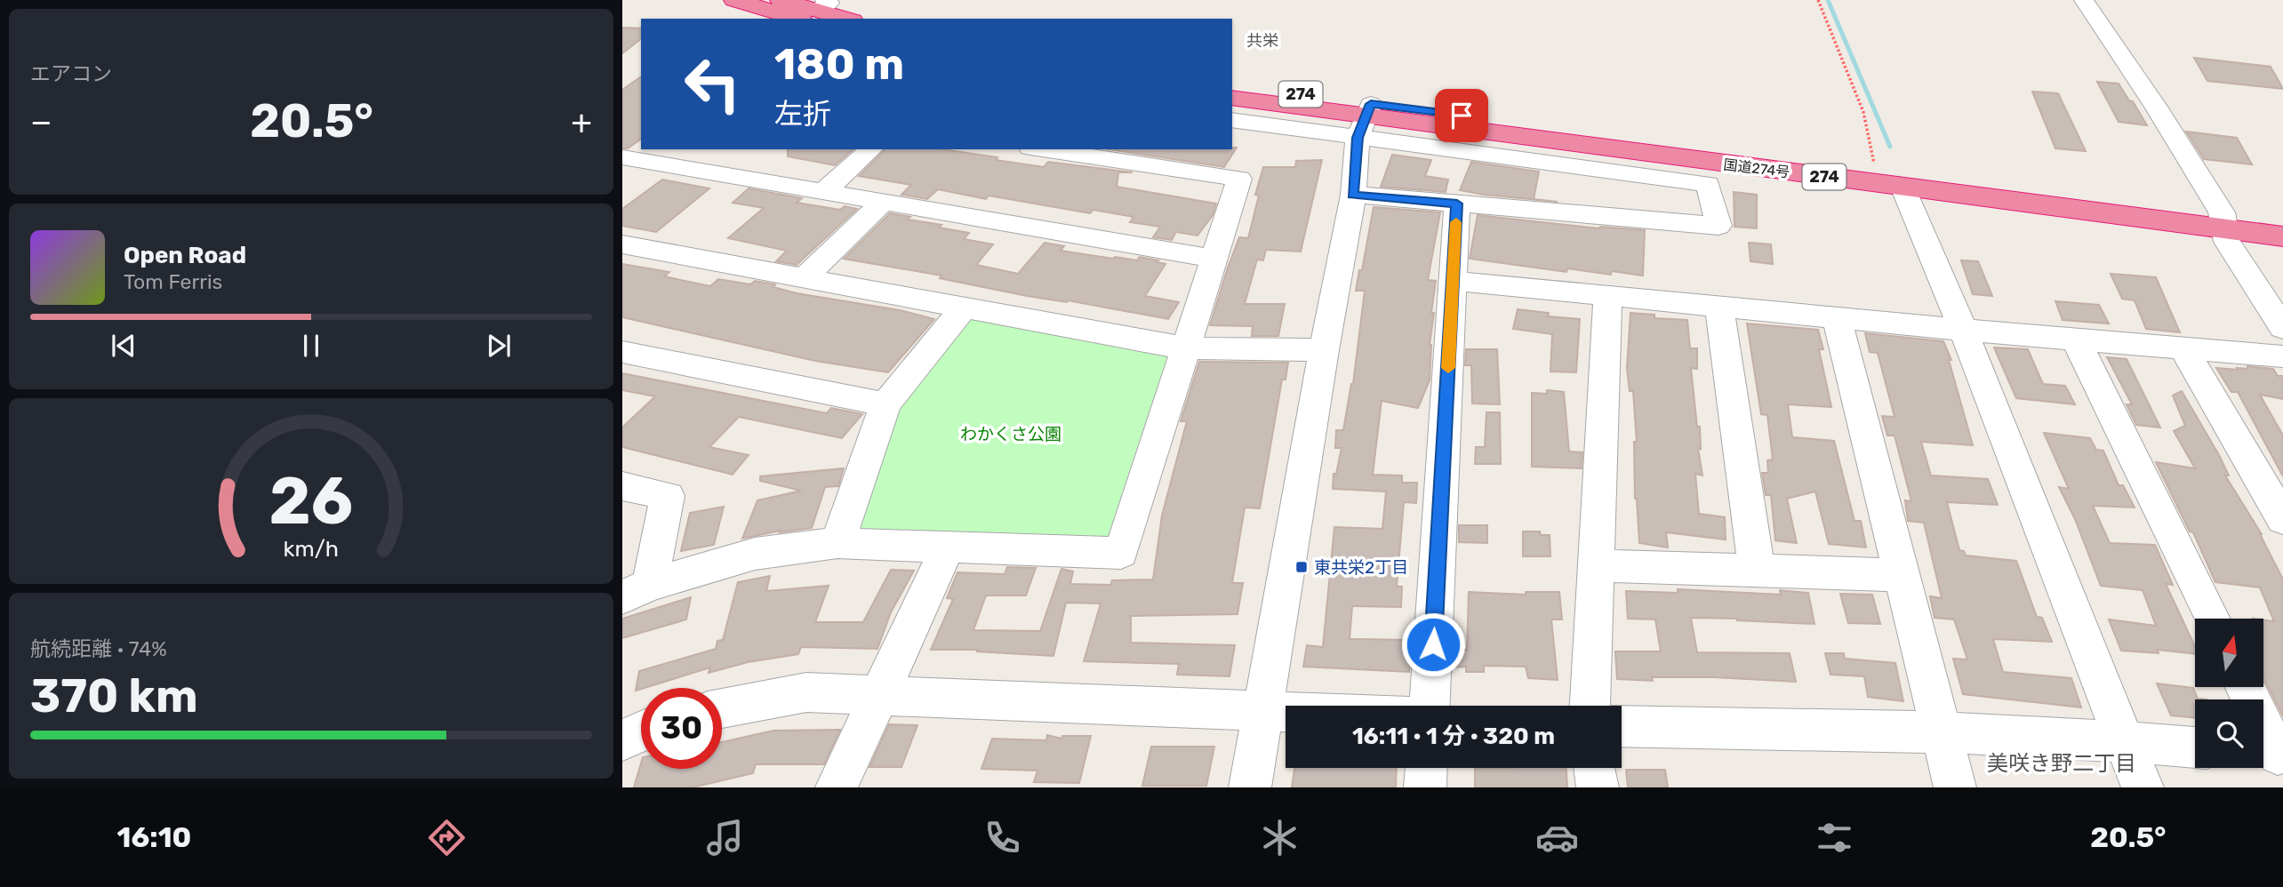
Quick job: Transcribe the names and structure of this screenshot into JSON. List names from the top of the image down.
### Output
{
  "streets": {
    "highway": ["274", "国道274号"]
  },
  "districts": ["共栄", "美咲き野二丁目"],
  "parks": ["わかくさ公園"],
  "places": {
    "transit": ["東共栄2丁目"]
  },
  "north": "top",
  "page": {
    "tile": [
      "エアコン",
      ["航続距離 · 74%", "370 km"]
    ],
    "turn": ["180 m", "左折"],
    "heat": ["−", "20.5°", "+"],
    "song": ["Open Road", "Tom Ferris"],
    "limit": "30",
    "trip": "16:11 · 1 分 · 320 m",
    "tabs": ["16:10", "20.5°"],
    "gauge": ["26", "km/h"]
  }
}
